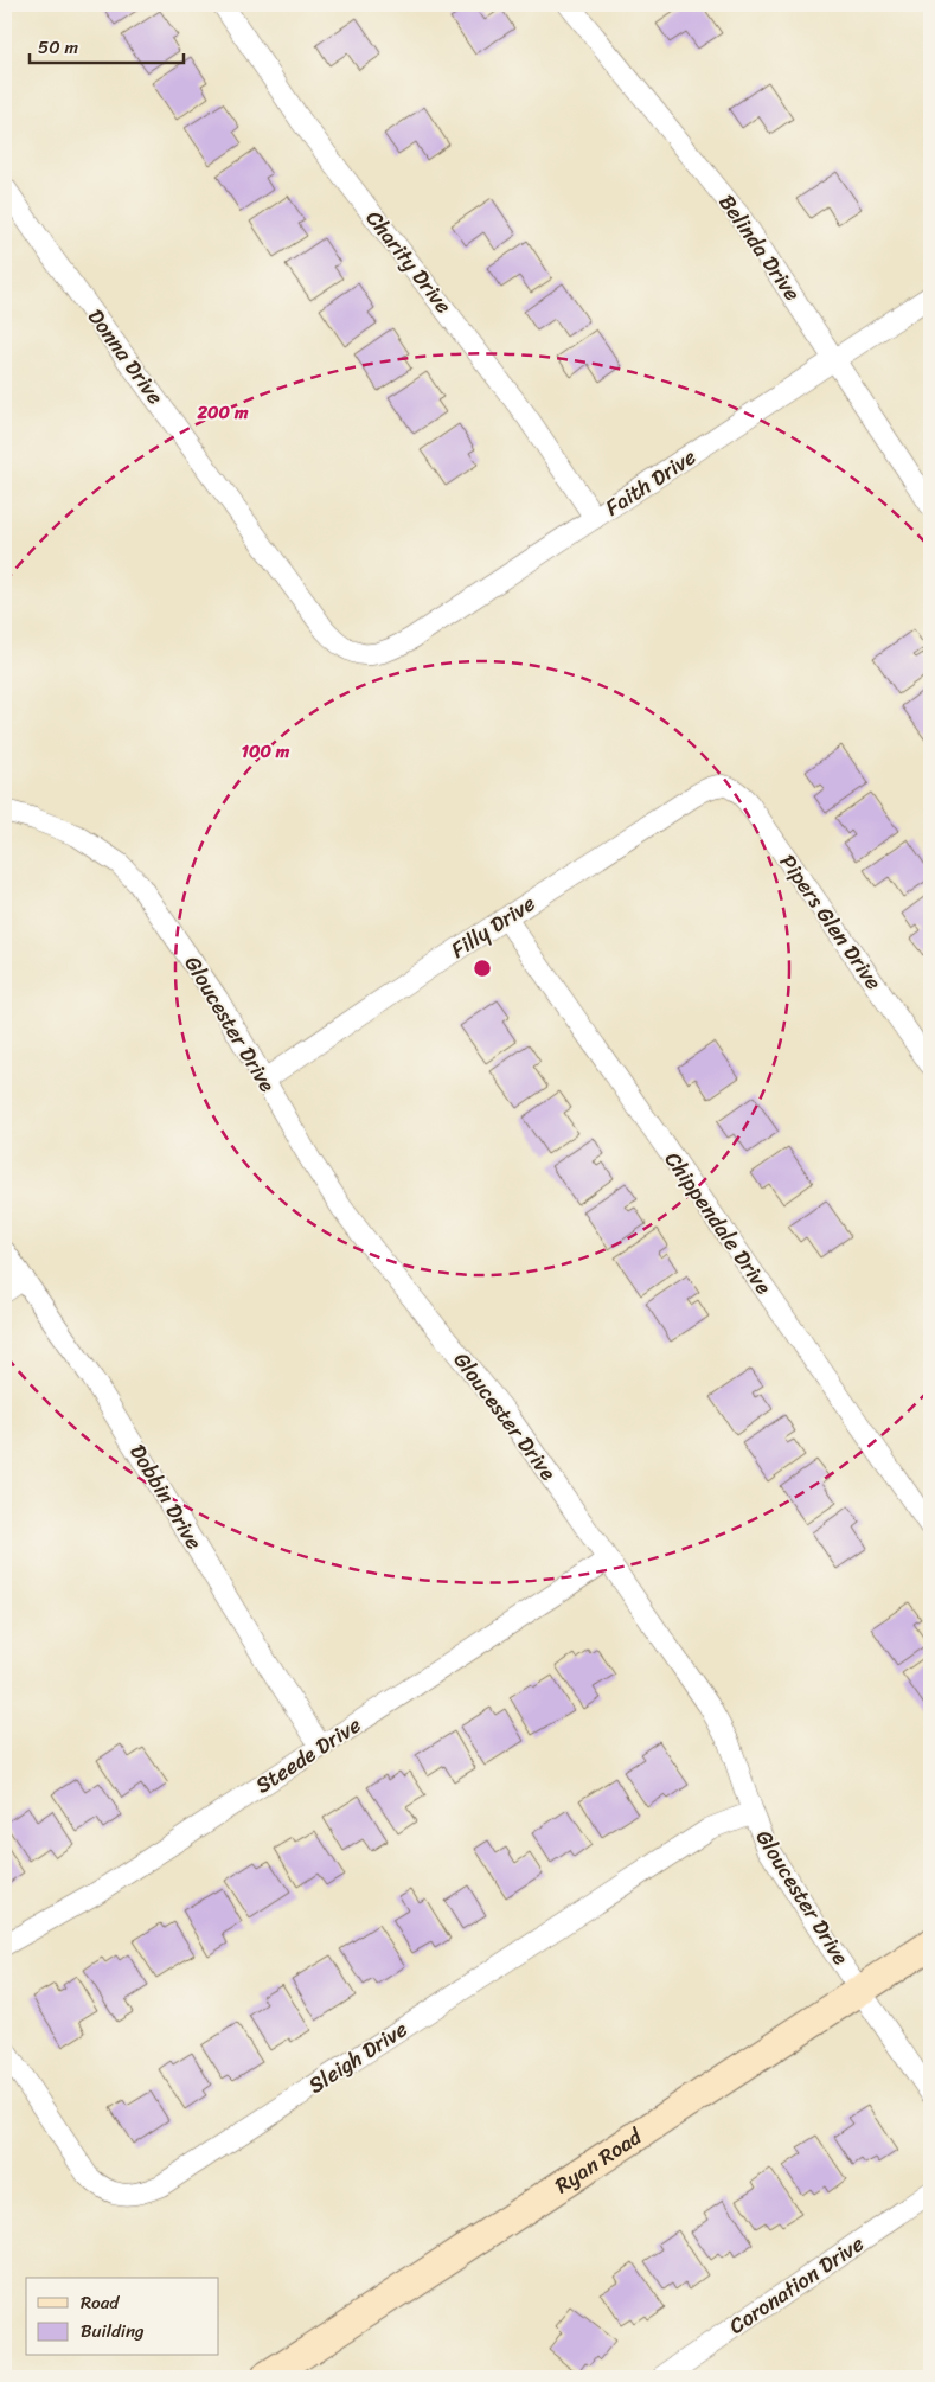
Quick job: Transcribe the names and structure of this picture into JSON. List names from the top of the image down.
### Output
{
  "streets": {
    "main road": ["Ryan Road"],
    "street": [
      "Belinda Drive",
      "Charity Drive",
      "Donna Drive",
      "Faith Drive",
      "Pipers Glen Drive",
      "Filly Drive",
      "Gloucester Drive",
      "Chippendale Drive",
      "Dobbin Drive",
      "Steede Drive",
      "Sleigh Drive",
      "Coronation Drive"
    ]
  },
  "crossings": [
    ["Belinda Drive", "Faith Drive"],
    ["Charity Drive", "Faith Drive"],
    ["Donna Drive", "Faith Drive"],
    ["Pipers Glen Drive", "Filly Drive"],
    ["Filly Drive", "Gloucester Drive"],
    ["Filly Drive", "Chippendale Drive"],
    ["Gloucester Drive", "Steede Drive"],
    ["Gloucester Drive", "Sleigh Drive"],
    ["Gloucester Drive", "Ryan Road"],
    ["Dobbin Drive", "Steede Drive"]
  ],
  "legend": ["Road", "Building"],
  "scale_bar": "50 m",
  "rings": ["200 m", "100 m"]
}
